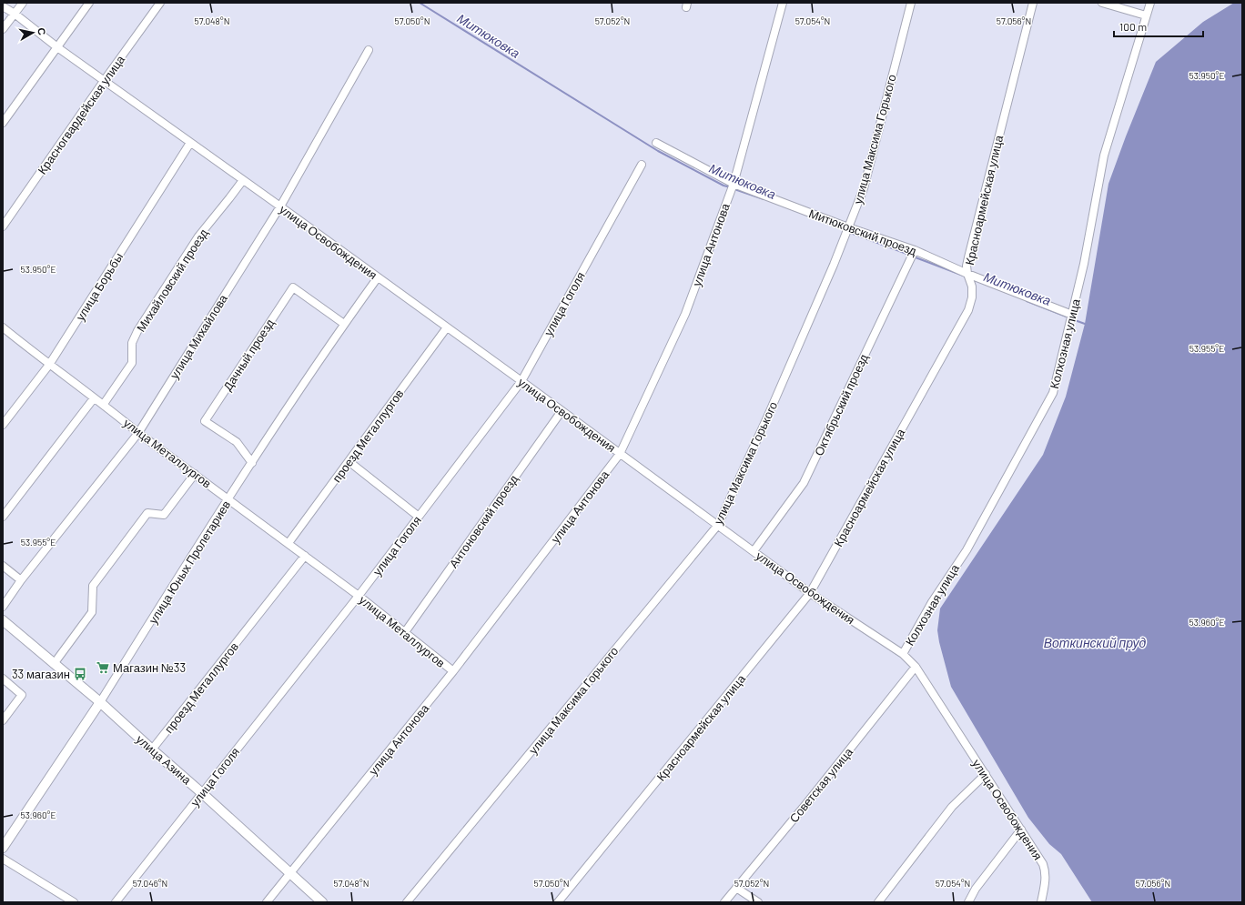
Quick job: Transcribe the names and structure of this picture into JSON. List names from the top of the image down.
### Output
{
  "streets": {
    "main road": ["улица Юных Пролетариев", "улица Азина"],
    "street": [
      "Красногвардейская улица",
      "улица Максима Горького",
      "Красноармейская улица",
      "Митюковский проезд",
      "улица Освобождения",
      "улица Антонова",
      "Михайловский проезд",
      "улица Борьбы",
      "улица Гоголя",
      "улица Михайлова",
      "Колхозная улица",
      "Дачный проезд",
      "Октябрьский проезд",
      "проезд Металлургов",
      "улица Металлургов",
      "Антоновский проезд",
      "Советская улица"
    ]
  },
  "crossings": [
    ["Красногвардейская улица", "улица Освобождения"],
    ["улица Максима Горького", "Митюковский проезд"],
    ["улица Максима Горького", "улица Освобождения"],
    ["Красноармейская улица", "Митюковский проезд"],
    ["Красноармейская улица", "улица Освобождения"],
    ["Митюковский проезд", "улица Антонова"],
    ["Митюковский проезд", "Колхозная улица"],
    ["Митюковский проезд", "Октябрьский проезд"],
    ["улица Освобождения", "улица Антонова"],
    ["улица Освобождения", "Михайловский проезд"],
    ["улица Освобождения", "улица Борьбы"],
    ["улица Освобождения", "улица Гоголя"],
    ["улица Освобождения", "улица Михайлова"],
    ["улица Освобождения", "Колхозная улица"],
    ["улица Освобождения", "Октябрьский проезд"],
    ["улица Освобождения", "проезд Металлургов"],
    ["улица Освобождения", "Антоновский проезд"],
    ["улица Освобождения", "улица Юных Пролетариев"],
    ["улица Освобождения", "Советская улица"],
    ["улица Антонова", "улица Металлургов"],
    ["улица Антонова", "улица Азина"],
    ["Михайловский проезд", "улица Металлургов"],
    ["улица Борьбы", "улица Металлургов"],
    ["улица Гоголя", "улица Металлургов"],
    ["улица Гоголя", "улица Азина"],
    ["улица Михайлова", "улица Металлургов"],
    ["Дачный проезд", "улица Юных Пролетариев"],
    ["проезд Металлургов", "улица Металлургов"],
    ["проезд Металлургов", "улица Азина"],
    ["улица Металлургов", "Антоновский проезд"],
    ["улица Металлургов", "улица Юных Пролетариев"],
    ["улица Юных Пролетариев", "улица Азина"]
  ],
  "water": ["Митюковка", "Воткинский пруд"],
  "places": {
    "supermarket": ["Магазин №33"],
    "bus stop": ["33 магазин"]
  },
  "scale_bar": "100 m",
  "north": "right",
  "coordinates": [
    "57.056°N",
    "57.048°N",
    "57.050°N",
    "57.052°N",
    "57.054°N",
    "53.950°E",
    "53.955°E",
    "53.960°E",
    "57.046°N"
  ]
}
